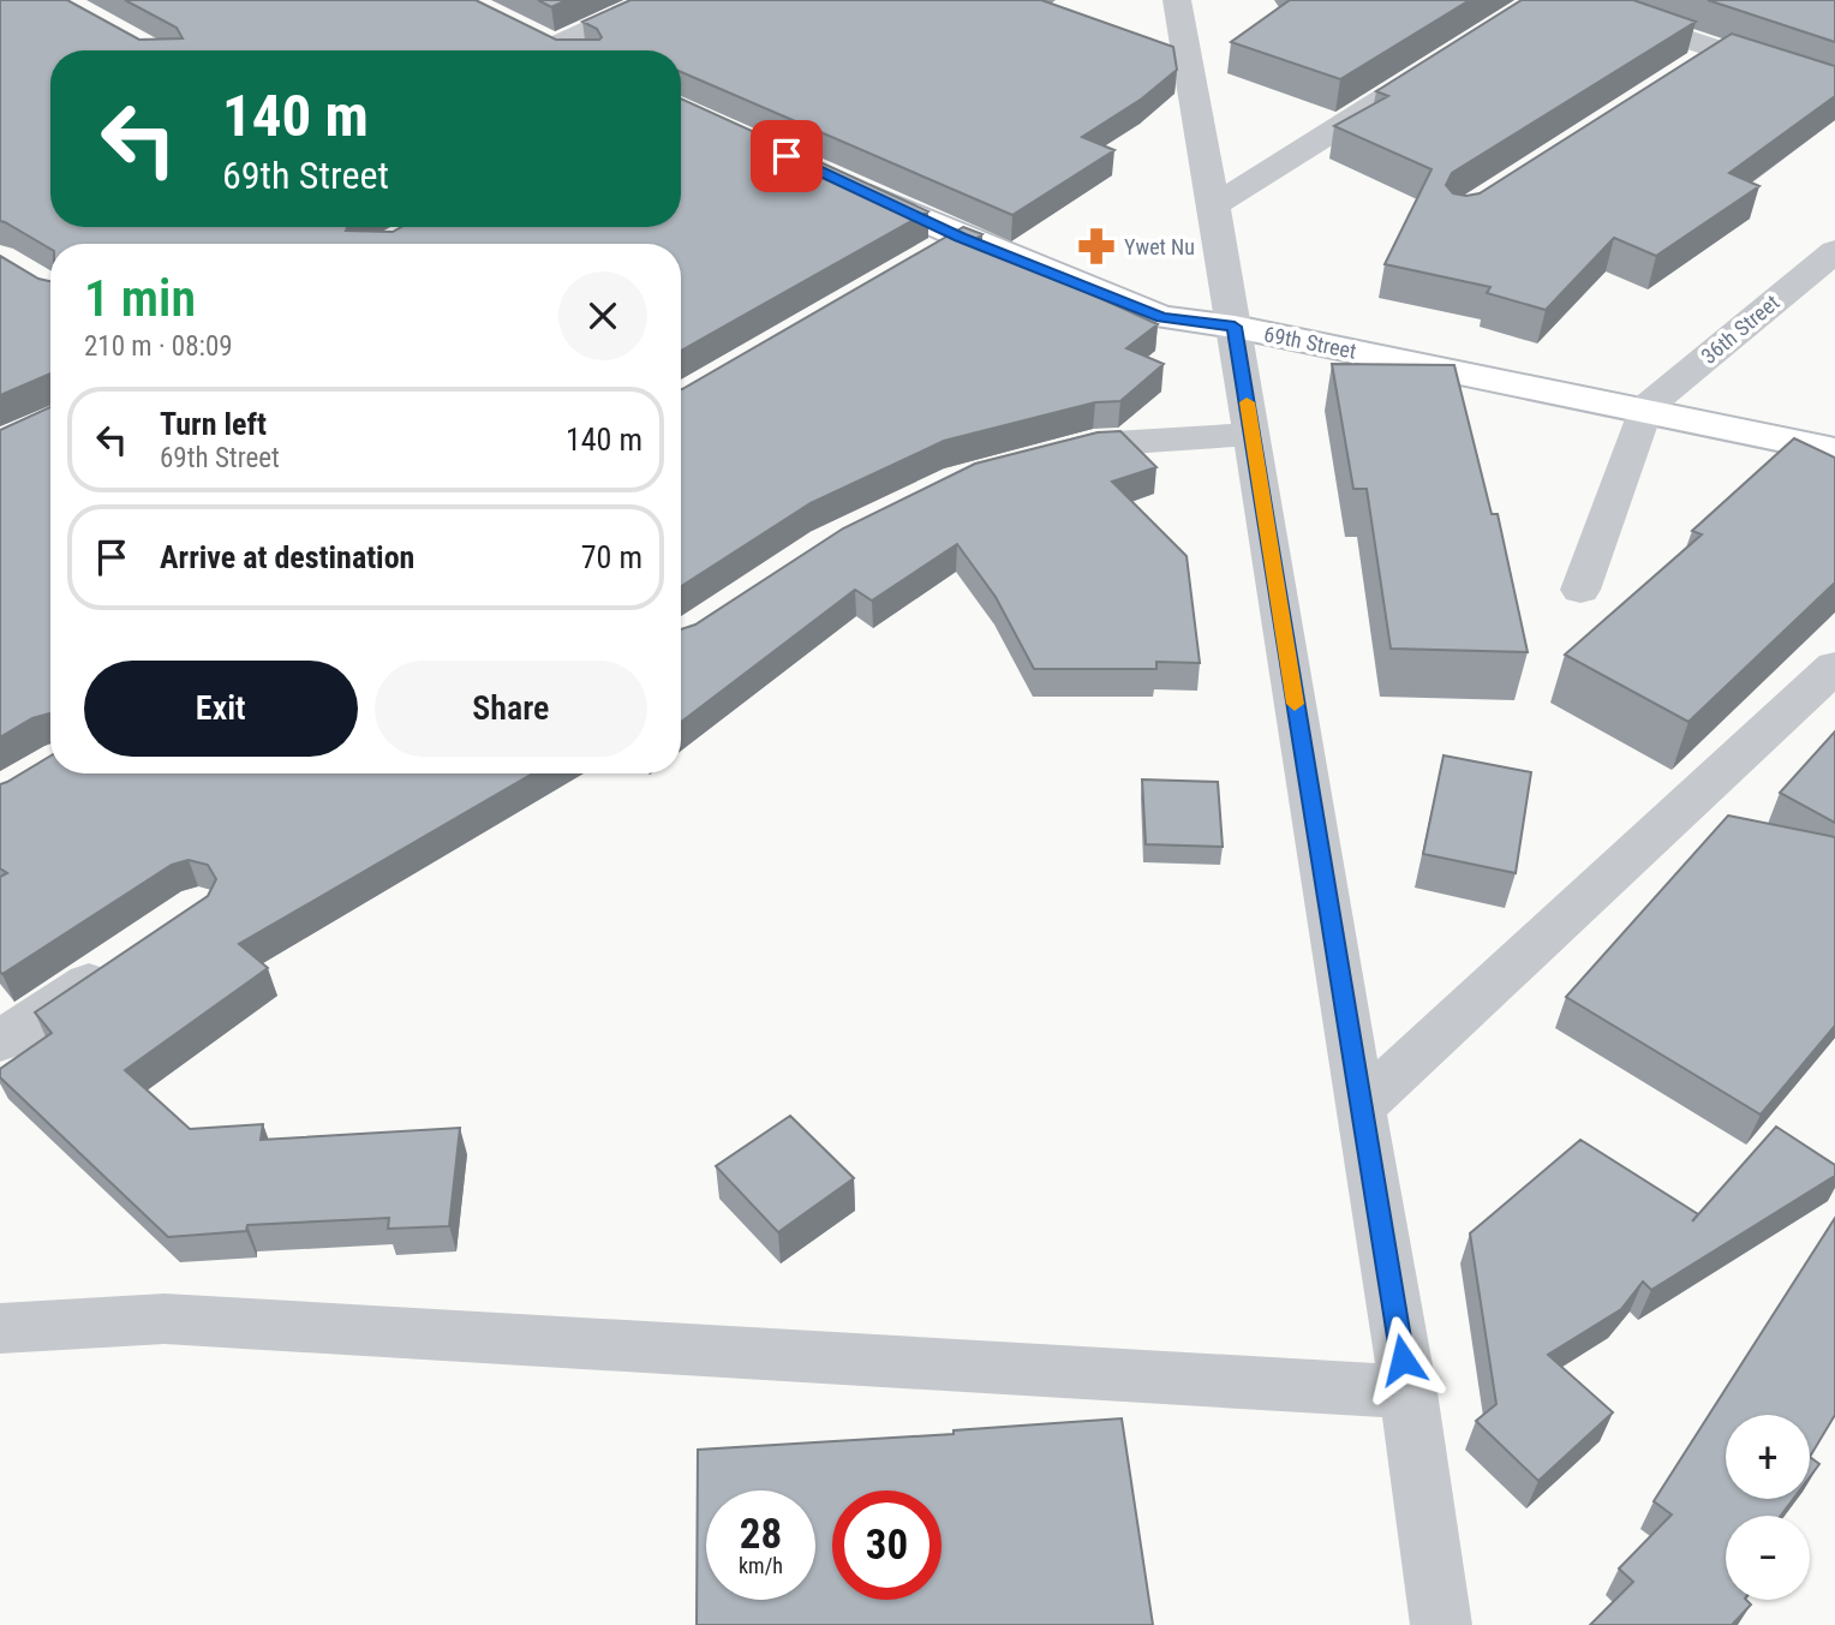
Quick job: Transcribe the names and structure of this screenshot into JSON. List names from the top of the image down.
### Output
{
  "streets": {
    "main road": ["69th Street"],
    "street": ["36th Street"]
  },
  "crossings": [
    ["36th Street", "69th Street"]
  ],
  "places": {
    "pharmacy": ["Ywet Nu"]
  },
  "page": {
    "turn": ["140 m", "69th Street"],
    "heading": ["1 min", "210 m · 08:09"],
    "list": [
      {
        "name": "Turn left",
        "note": "69th Street",
        "value": "140 m"
      },
      {
        "name": "Arrive at destination",
        "value": "70 m"
      }
    ],
    "buttons": ["Exit", "Share"],
    "map_buttons": ["+", "−"],
    "speed": "28 km/h",
    "limit": "30"
  }
}
